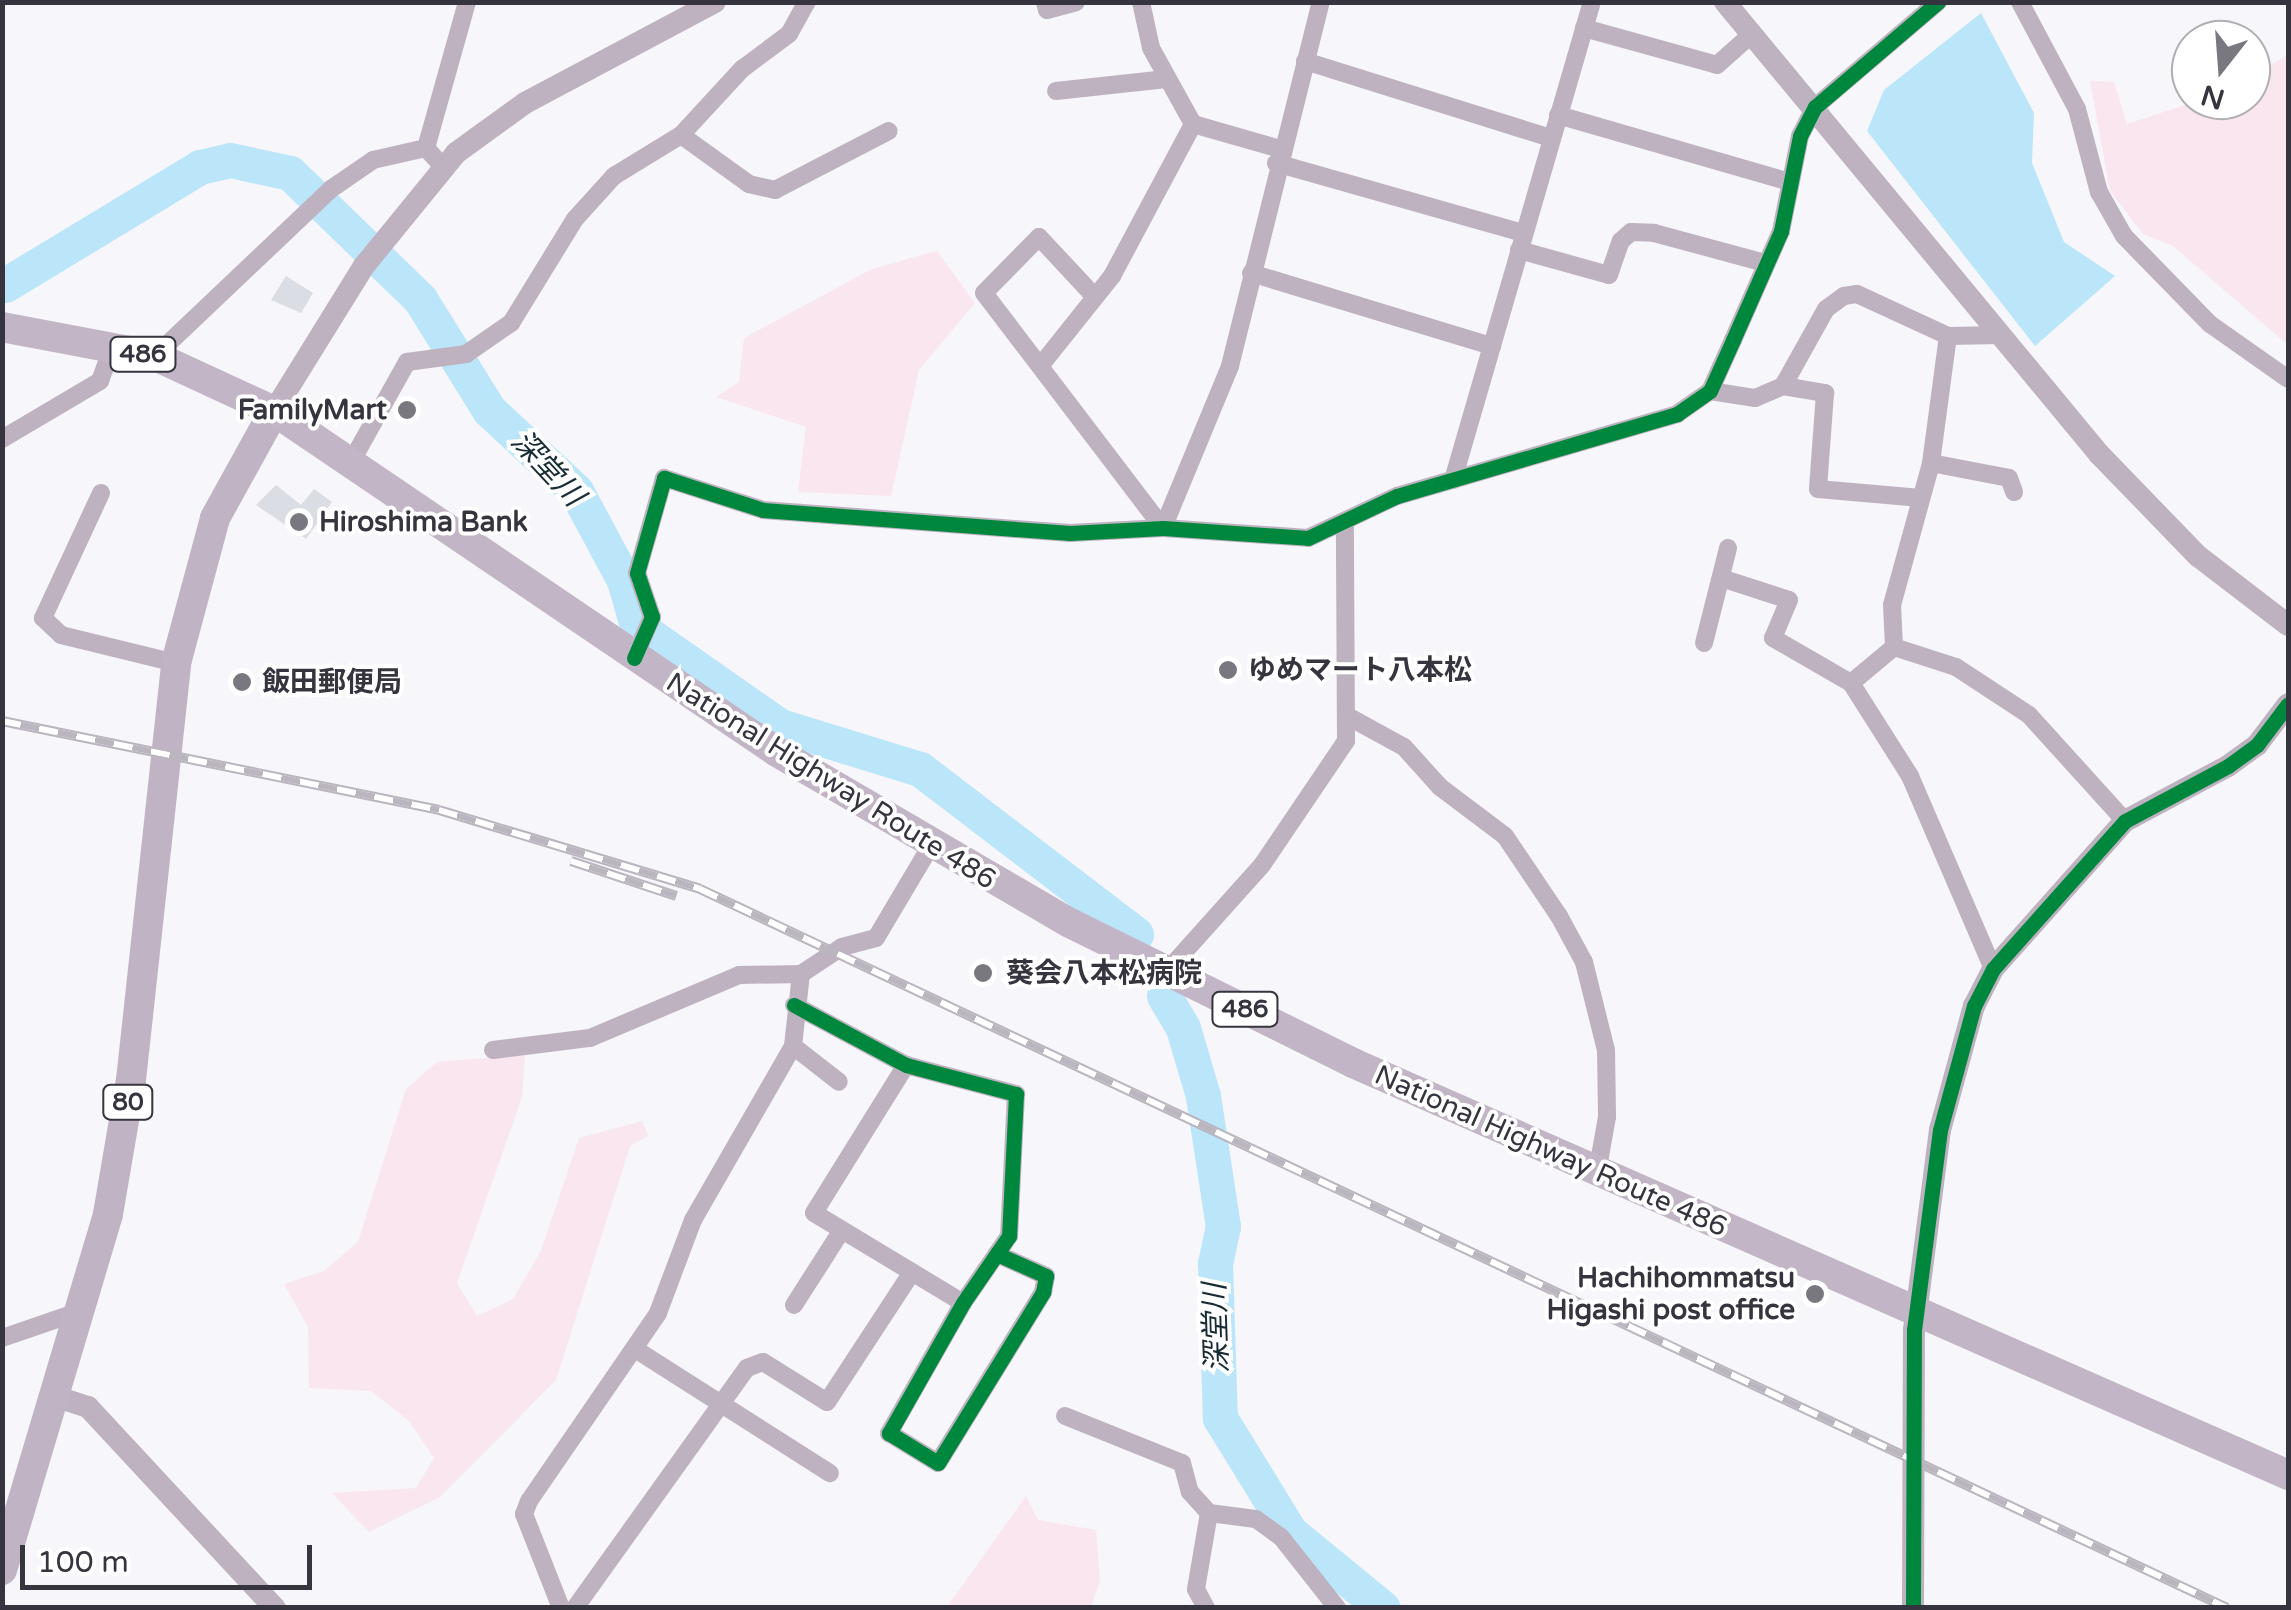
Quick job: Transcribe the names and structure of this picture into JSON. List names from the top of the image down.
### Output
{
  "streets": {
    "highway": ["486", "National Highway Route 486"],
    "main road": ["80"]
  },
  "crossings": [
    ["National Highway Route 486", "80"]
  ],
  "water": ["深堂川"],
  "places": [
    "FamilyMart",
    "Hiroshima Bank",
    "ゆめマート八本松",
    "飯田郵便局",
    "葵会八本松病院",
    "Hachihommatsu Higashi post office"
  ],
  "scale_bar": "100 m",
  "north": "bottom"
}
